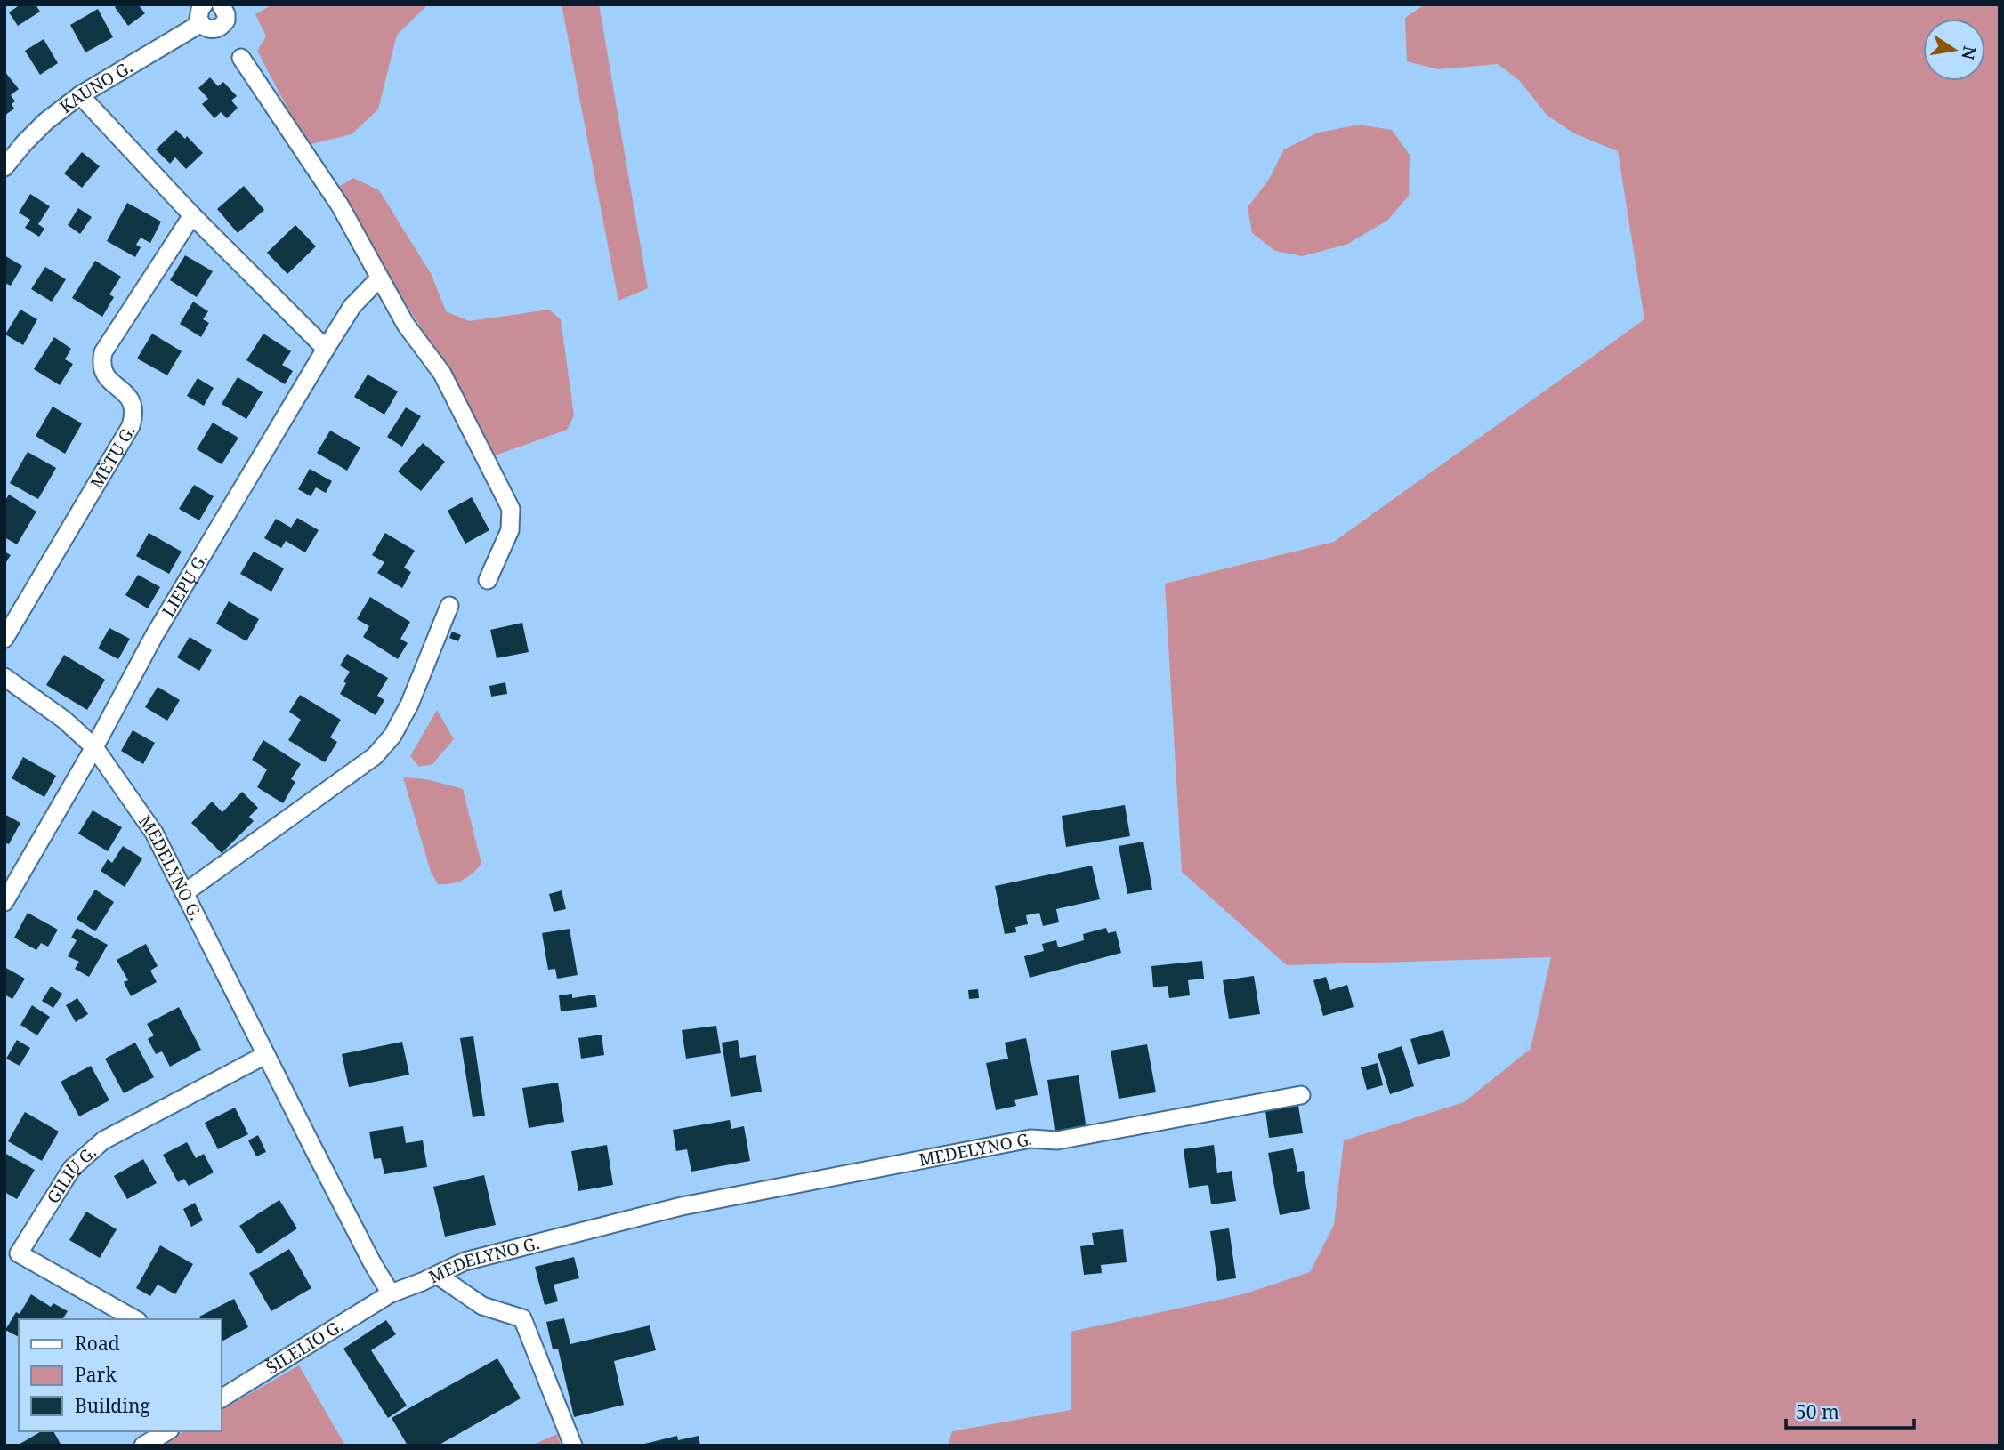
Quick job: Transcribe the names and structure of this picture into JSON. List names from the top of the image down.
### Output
{
  "streets": {
    "street": [
      "KAUNO G.",
      "MĖTŲ G.",
      "LIEPŲ G.",
      "MEDELYNO G.",
      "GILIŲ G.",
      "ŠILELIO G."
    ]
  },
  "crossings": [
    ["LIEPŲ G.", "MEDELYNO G."],
    ["MEDELYNO G.", "GILIŲ G."],
    ["MEDELYNO G.", "ŠILELIO G."]
  ],
  "legend": ["Road", "Park", "Building"],
  "scale_bar": "50 m",
  "north": "right"
}
